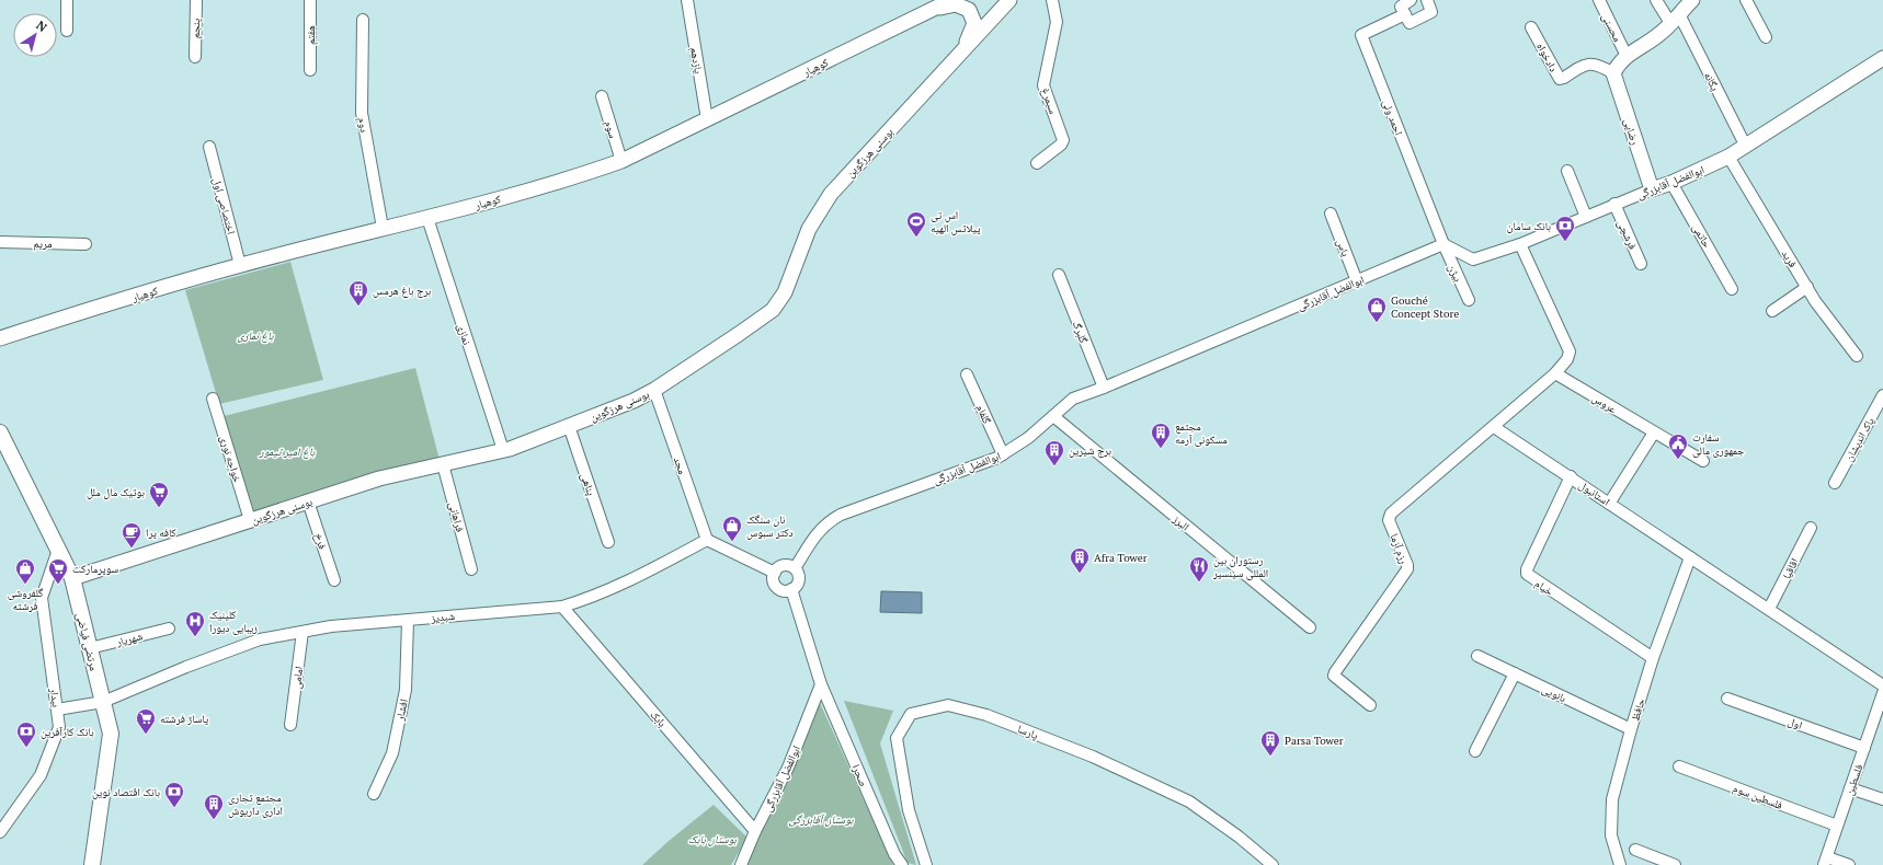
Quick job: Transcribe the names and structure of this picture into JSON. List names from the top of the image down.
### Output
{
  "streets": {
    "main road": ["مرتضی فیاضی"],
    "street": [
      "محسنی",
      "پنجم",
      "هفتم",
      "دادخواه",
      "یازدهم",
      "کوهیار",
      "یگانه",
      "سیمرغ",
      "احمد ولی",
      "دوم",
      "سوم",
      "رضایی",
      "بوسنی هرزگوین",
      "ابوالفضل آقابزرگی",
      "اختصاصی اول",
      "فرشچی",
      "حاتمی",
      "مریم",
      "یاس",
      "فرید",
      "بیژن",
      "گلبرگ",
      "نمازی",
      "عروس",
      "گلفام",
      "پاک اندیشان",
      "خواجه نوری",
      "مجد",
      "پناهی",
      "استانبول",
      "فراهانی",
      "البرز",
      "فرخ",
      "رزم آزما",
      "اقاقیا",
      "خیام",
      "شبدیز",
      "شهریار",
      "امامی",
      "بانویی",
      "بیدار",
      "افشار",
      "حافظ",
      "بابک",
      "اول",
      "پارسا",
      "صحرا",
      "فلسطین",
      "فلسطین سوم"
    ]
  },
  "crossings": [
    ["دادخواه", "رضایی"],
    ["یازدهم", "کوهیار"],
    ["کوهیار", "دوم"],
    ["کوهیار", "سوم"],
    ["کوهیار", "اختصاصی اول"],
    ["کوهیار", "نمازی"],
    ["یگانه", "ابوالفضل آقابزرگی"],
    ["احمد ولی", "ابوالفضل آقابزرگی"],
    ["احمد ولی", "بیژن"],
    ["رضایی", "ابوالفضل آقابزرگی"],
    ["بوسنی هرزگوین", "نمازی"],
    ["بوسنی هرزگوین", "خواجه نوری"],
    ["بوسنی هرزگوین", "مجد"],
    ["بوسنی هرزگوین", "پناهی"],
    ["بوسنی هرزگوین", "فراهانی"],
    ["بوسنی هرزگوین", "فرخ"],
    ["بوسنی هرزگوین", "مرتضی فیاضی"],
    ["ابوالفضل آقابزرگی", "فرشچی"],
    ["ابوالفضل آقابزرگی", "حاتمی"],
    ["ابوالفضل آقابزرگی", "یاس"],
    ["ابوالفضل آقابزرگی", "فرید"],
    ["ابوالفضل آقابزرگی", "بیژن"],
    ["ابوالفضل آقابزرگی", "گلبرگ"],
    ["ابوالفضل آقابزرگی", "گلفام"],
    ["ابوالفضل آقابزرگی", "البرز"],
    ["ابوالفضل آقابزرگی", "بابک"],
    ["ابوالفضل آقابزرگی", "صحرا"],
    ["مجد", "شبدیز"],
    ["استانبول", "رزم آزما"],
    ["استانبول", "اقاقیا"],
    ["استانبول", "خیام"],
    ["استانبول", "حافظ"],
    ["خیام", "حافظ"],
    ["شبدیز", "مرتضی فیاضی"],
    ["شبدیز", "امامی"],
    ["شبدیز", "بیدار"],
    ["شبدیز", "افشار"],
    ["شبدیز", "بابک"],
    ["شهریار", "مرتضی فیاضی"],
    ["مرتضی فیاضی", "بیدار"],
    ["بانویی", "حافظ"],
    ["اول", "فلسطین"],
    ["فلسطین", "فلسطین سوم"]
  ],
  "parks": [
    "باغ نمازی",
    "باغ امیر تیمور",
    "بوستان آقابزرگی",
    "بوستان بابک"
  ],
  "places": {
    "sports": ["اس تی پیلاتس الهیه"],
    "bank": ["بانک سامان", "بانک کارآفرین", "بانک اقتصاد نوین"],
    "building": [
      "برج باغ هرمس",
      "مجتمع مسکونی آرمه",
      "برج شیرین",
      "Afra Tower",
      "Parsa Tower",
      "مجتمع تجاری اداری داریوش"
    ],
    "shop": ["Gouché Concept Store", "نان سنگک دکتر سبوس", "گلفروشی فرشته"],
    "public building": ["سفارت جمهوری مالی"],
    "supermarket": ["بوتیک مال ملل", "سوپرمارکت", "پاساژ فرشته"],
    "cafe": ["کافه پرا"],
    "restaurant": ["رستوران بین المللی سینسیر"],
    "hospital": ["کلینیک زیبایی دیورا"]
  },
  "north": "top right"
}
